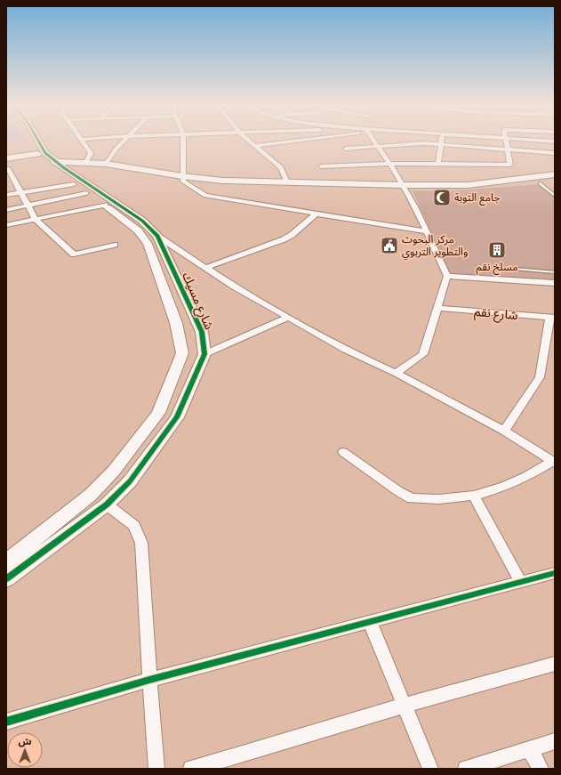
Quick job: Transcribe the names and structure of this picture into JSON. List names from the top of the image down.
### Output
{
  "streets": {
    "street": ["شارع مسيك", "شارع نقم"]
  },
  "places": {
    "mosque": ["جامع التوبة"],
    "public building": ["مركز البحوث والتطوير التربوي"],
    "building": ["مسلخ نقم"]
  },
  "north": "top"
}
